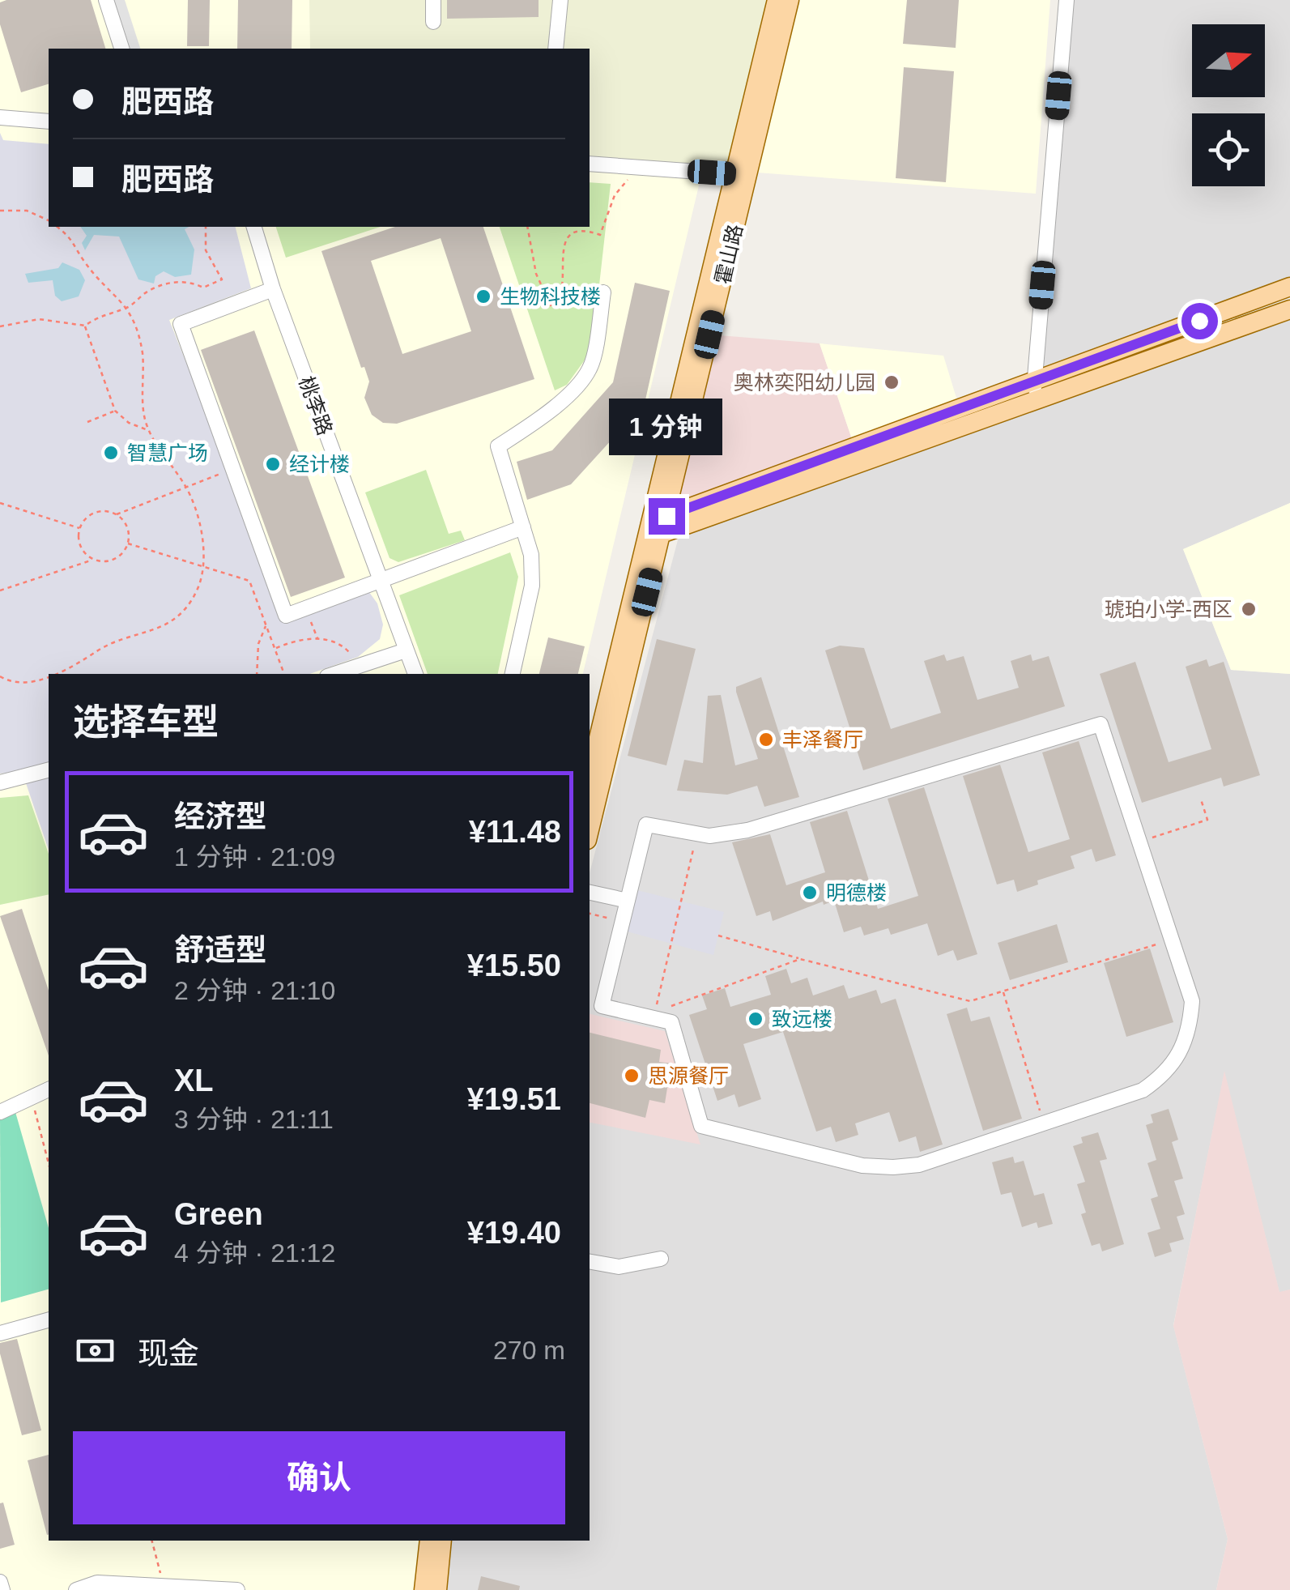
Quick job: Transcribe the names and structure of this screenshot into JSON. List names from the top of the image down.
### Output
{
  "streets": {
    "main road": ["霍山路"],
    "street": ["桃李路"]
  },
  "places": [
    "生物科技楼",
    "奥林奕阳幼儿园",
    "智慧广场",
    "经计楼",
    "琥珀小学-西区",
    "丰泽餐厅",
    "明德楼",
    "致远楼",
    "思源餐厅"
  ],
  "north": "right",
  "page": {
    "banner": ["肥西路", "肥西路"],
    "bubble": "1 分钟",
    "heading": "选择车型",
    "list": [
      {
        "name": "经济型",
        "note": "1 分钟 · 21:09",
        "value": "¥11.48"
      },
      {
        "name": "舒适型",
        "note": "2 分钟 · 21:10",
        "value": "¥15.50"
      },
      {
        "name": "XL",
        "note": "3 分钟 · 21:11",
        "value": "¥19.51"
      },
      {
        "name": "Green",
        "note": "4 分钟 · 21:12",
        "value": "¥19.40"
      }
    ],
    "pay": ["现金", "270 m"],
    "buttons": "确认"
  }
}
